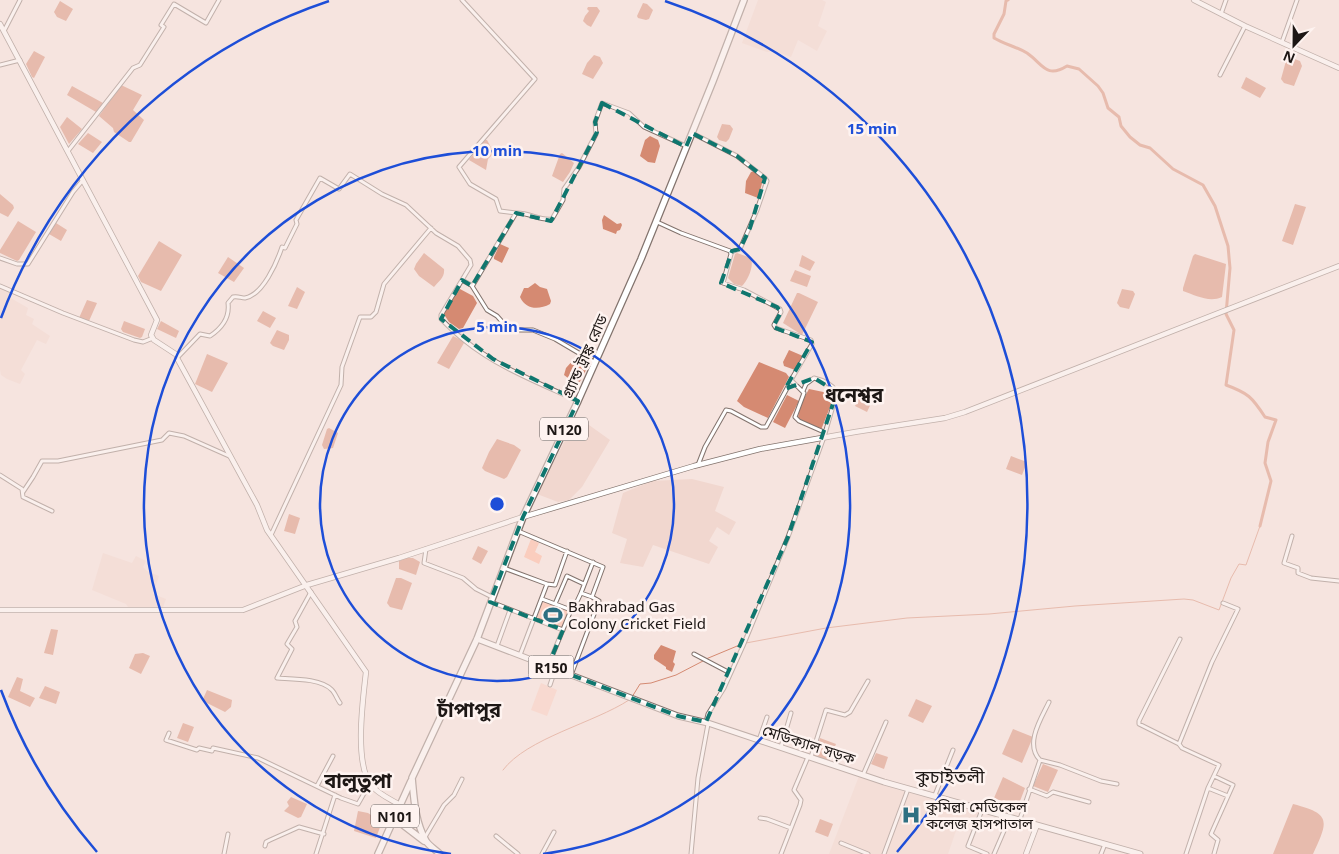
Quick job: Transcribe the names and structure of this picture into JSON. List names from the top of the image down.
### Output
{
  "streets": {
    "highway": ["গ্র্যান্ড ট্রাঙ্ক রোড", "N120", "N101"],
    "main road": ["R150", "মেডিক্যাল সড়ক"]
  },
  "crossings": [
    ["গ্র্যান্ড ট্রাঙ্ক রোড", "মেডিক্যাল সড়ক"],
    ["গ্র্যান্ড ট্রাঙ্ক রোড", "N101"]
  ],
  "districts": [
    "ধনেশ্বর",
    "চাঁপাপুর",
    "কুচাইতলী",
    "বালুতুপা"
  ],
  "places": {
    "sports": ["Bakhrabad Gas Colony Cricket Field"],
    "hospital": ["কুমিল্লা মেডিকেল কলেজ হাসপাতাল"]
  },
  "north": "bottom",
  "rings": ["15 min", "10 min", "5 min"]
}
